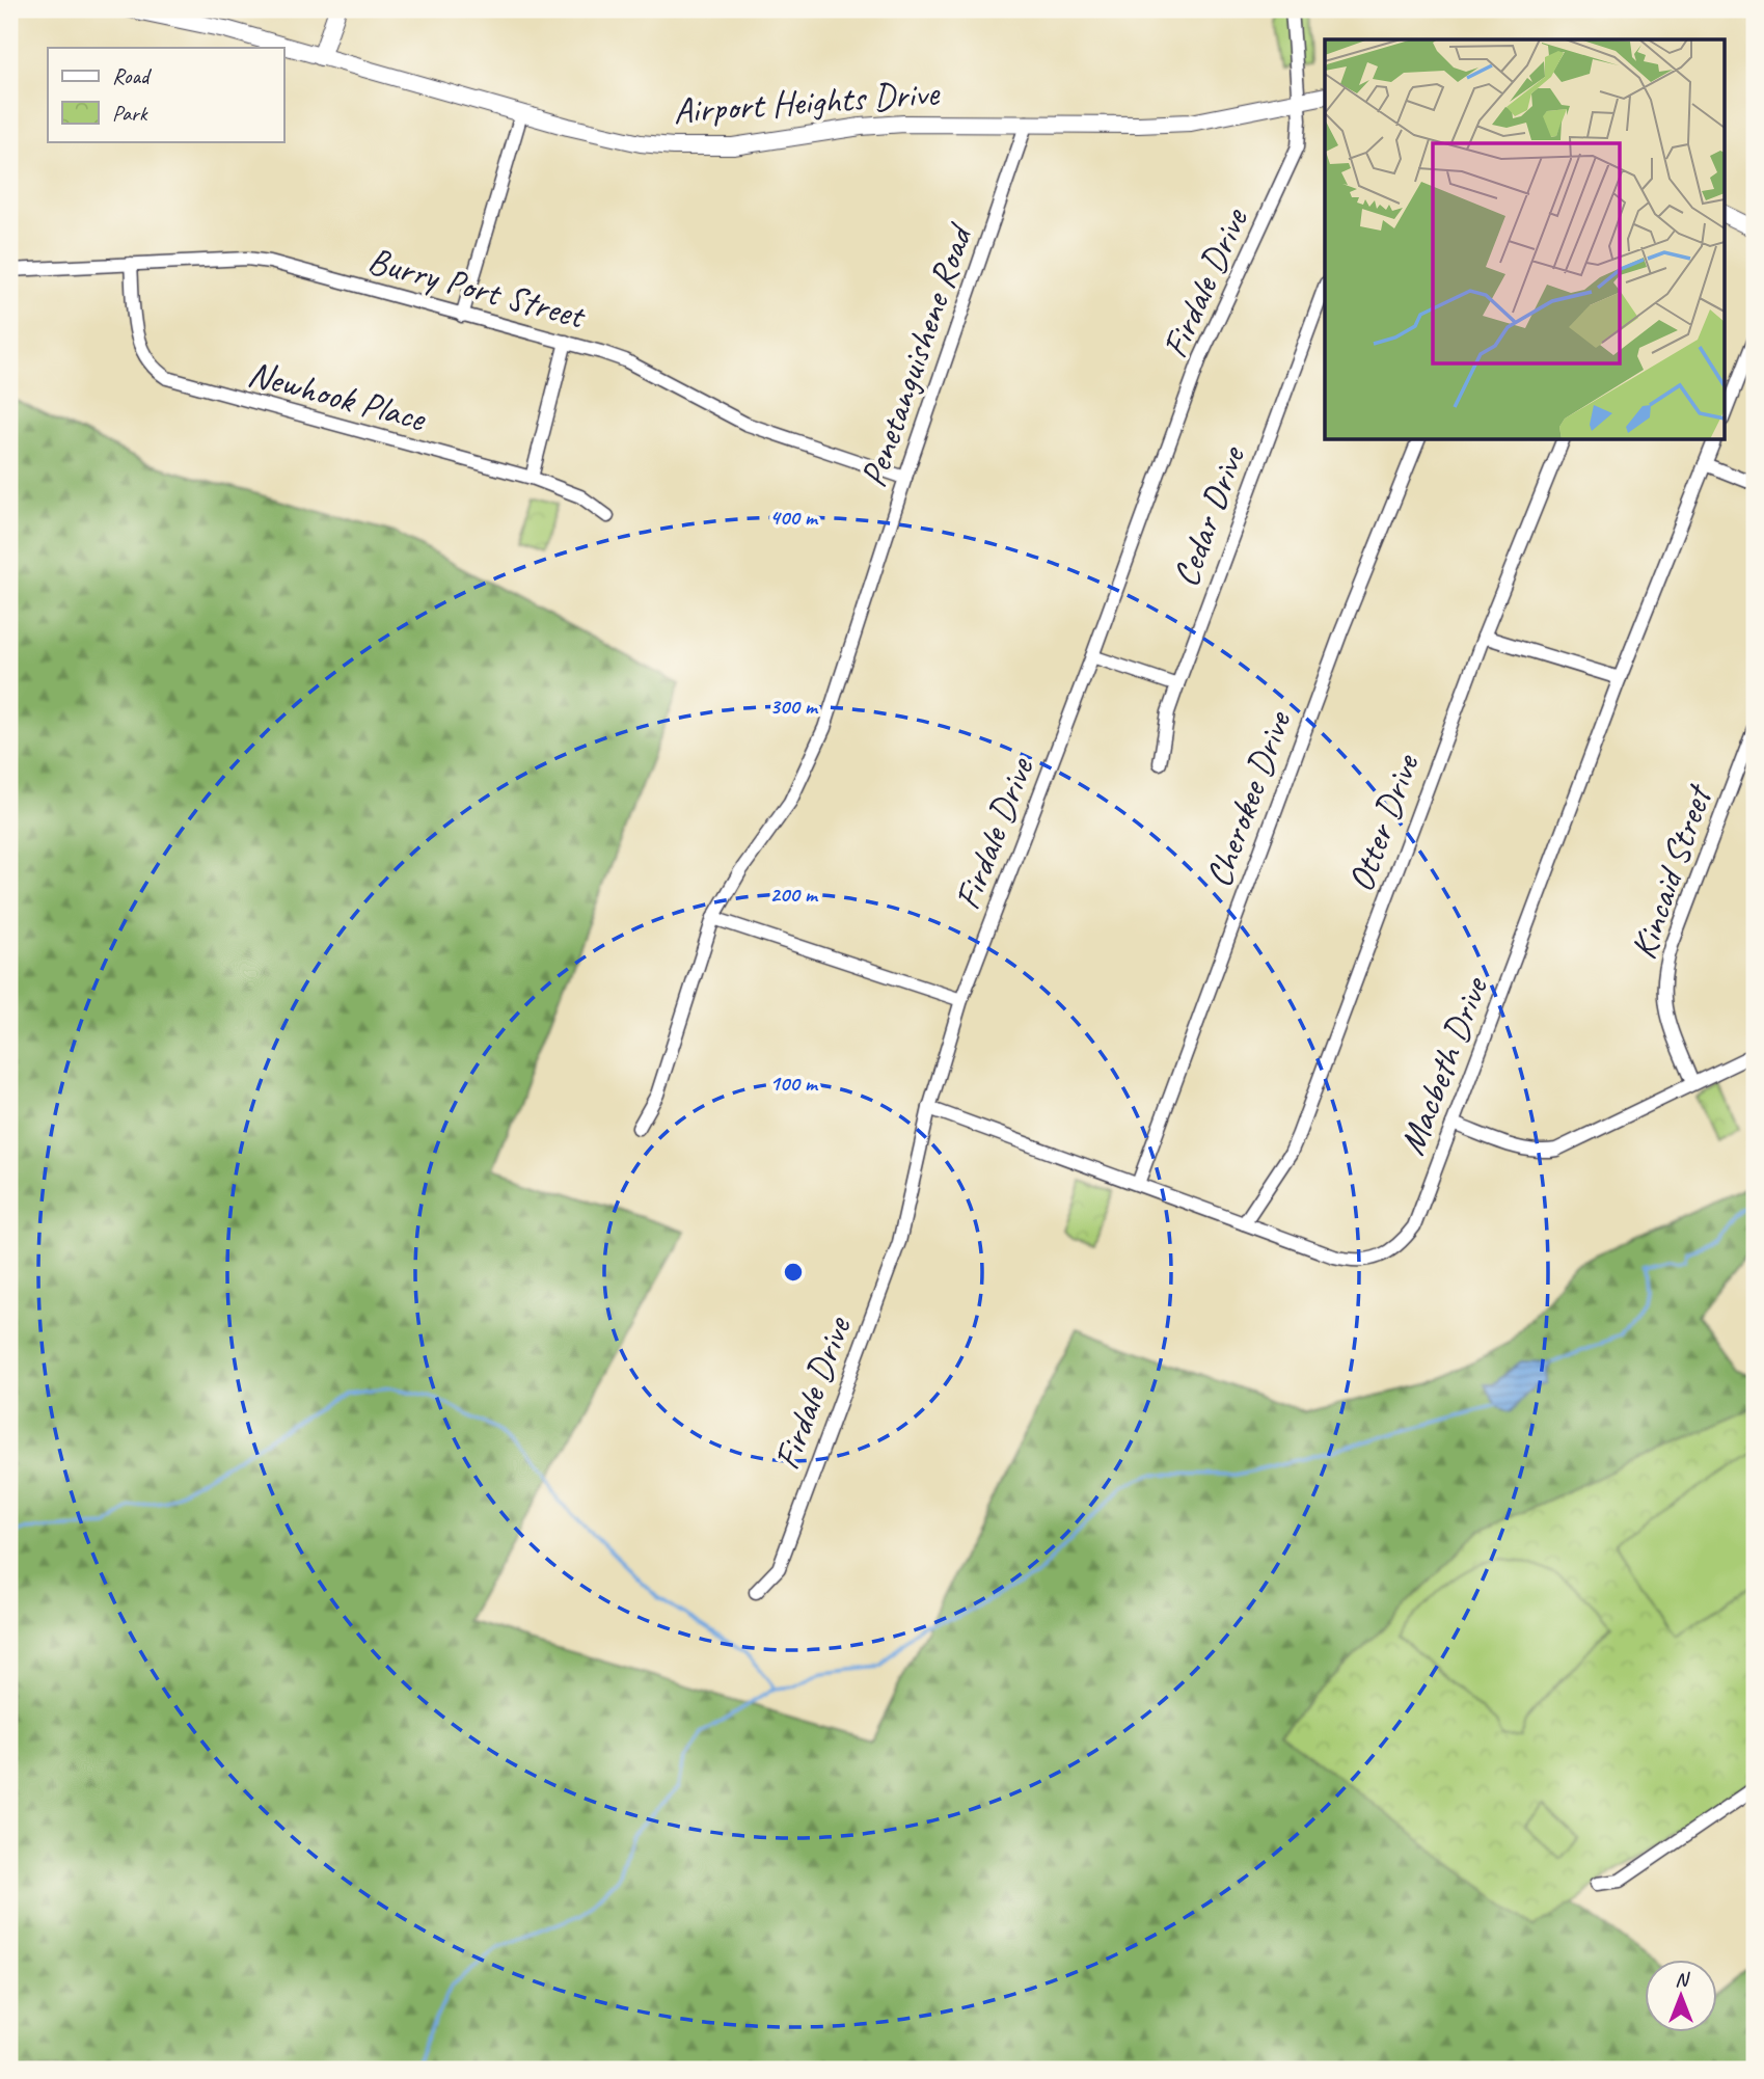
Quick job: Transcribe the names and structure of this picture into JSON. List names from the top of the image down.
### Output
{
  "streets": {
    "street": [
      "Airport Heights Drive",
      "Firdale Drive",
      "Burry Port Street",
      "Penetanguishene Road",
      "Newhook Place",
      "Cedar Drive",
      "Cherokee Drive",
      "Otter Drive",
      "Kincaid Street",
      "Macbeth Drive"
    ]
  },
  "crossings": [
    ["Airport Heights Drive", "Firdale Drive"],
    ["Airport Heights Drive", "Penetanguishene Road"],
    ["Firdale Drive", "Macbeth Drive"],
    ["Burry Port Street", "Penetanguishene Road"],
    ["Burry Port Street", "Newhook Place"],
    ["Cherokee Drive", "Macbeth Drive"],
    ["Otter Drive", "Macbeth Drive"]
  ],
  "legend": ["Road", "Park"],
  "north": "top",
  "rings": [
    "400 m",
    "300 m",
    "200 m",
    "100 m"
  ]
}
